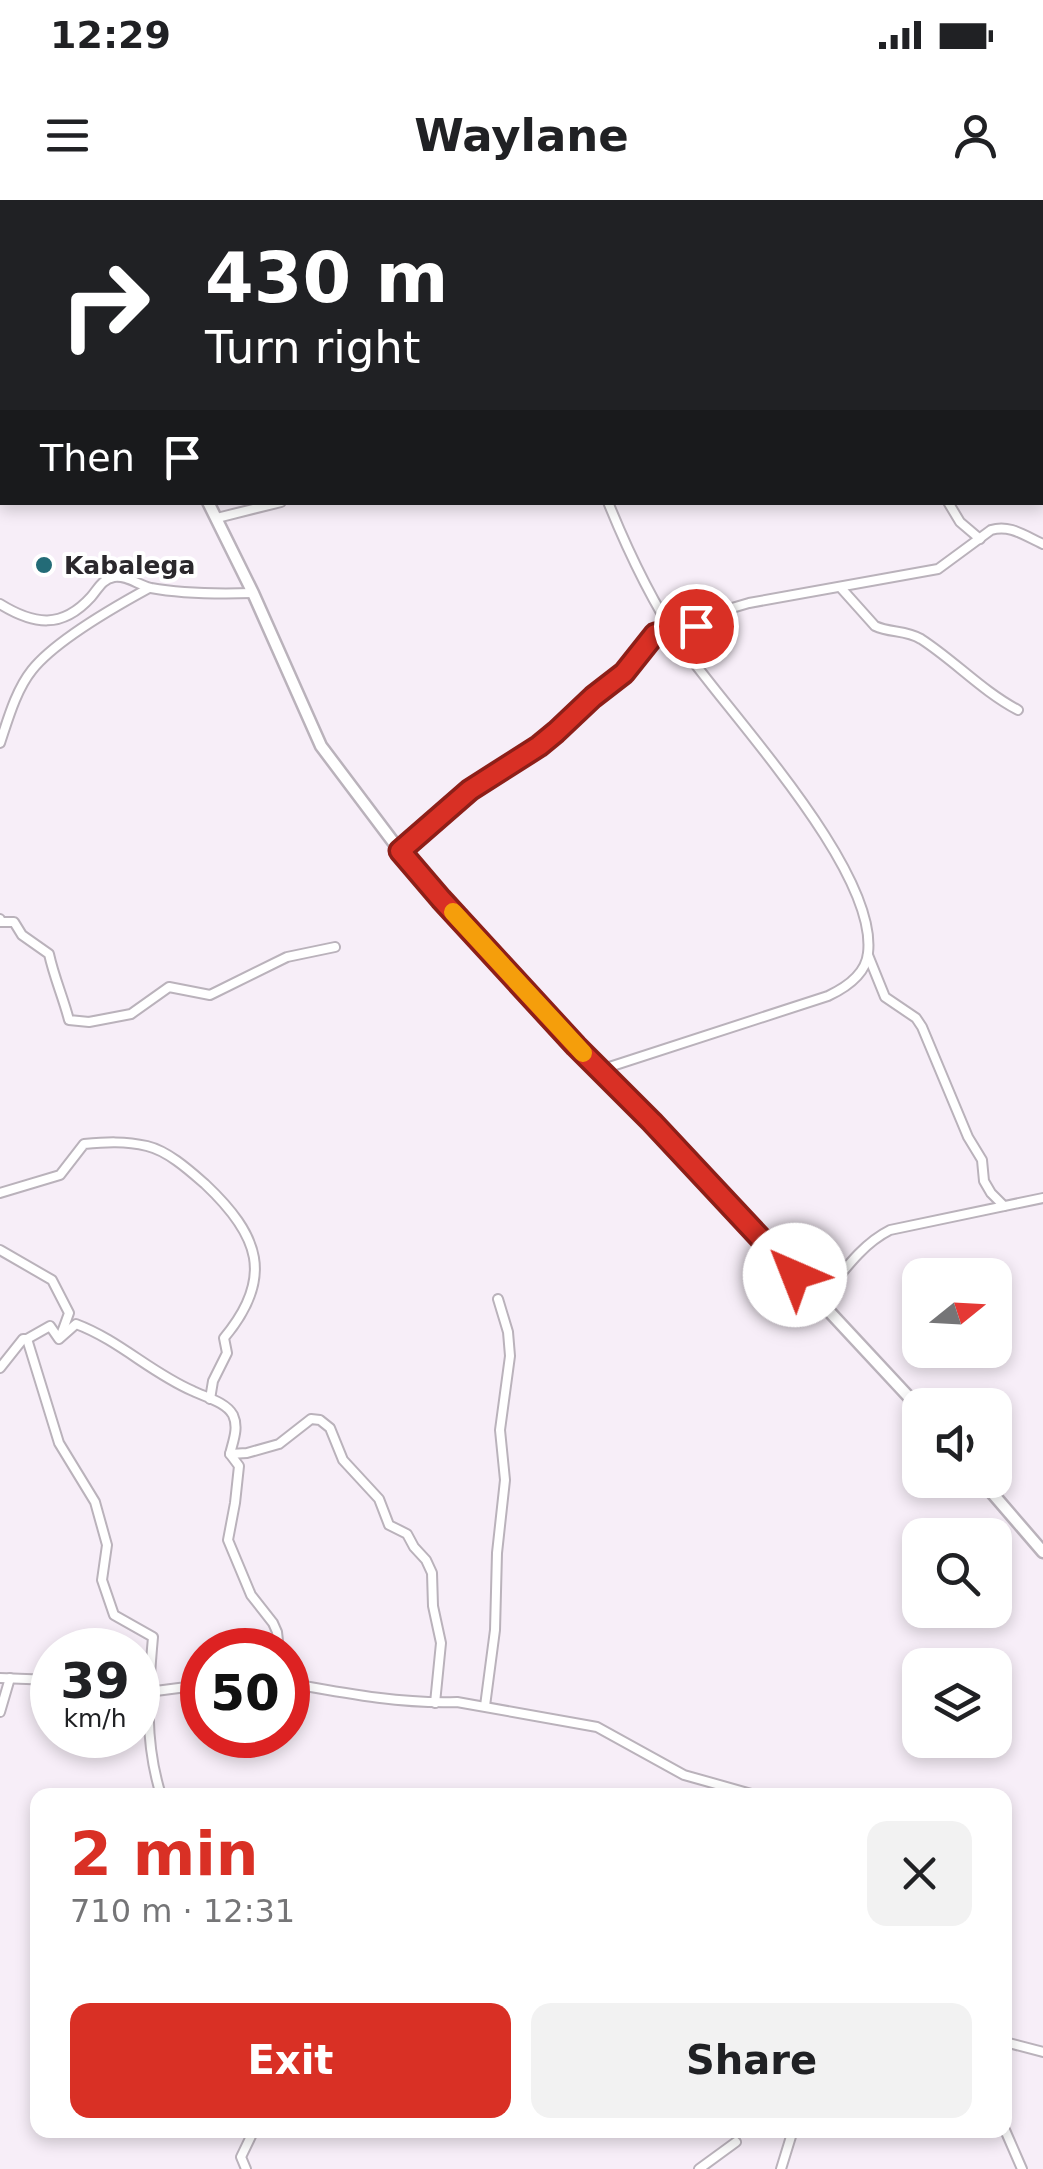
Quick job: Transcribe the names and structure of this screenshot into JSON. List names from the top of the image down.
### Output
{
  "places": ["Kabalega"],
  "north": "right",
  "page": {
    "status": "12:29",
    "header": "Waylane",
    "turn": ["430 m", "Turn right"],
    "then": "Then",
    "speed": "39 km/h",
    "limit": "50",
    "heading": ["2 min", "710 m · 12:31"],
    "buttons": ["Exit", "Share"]
  }
}
